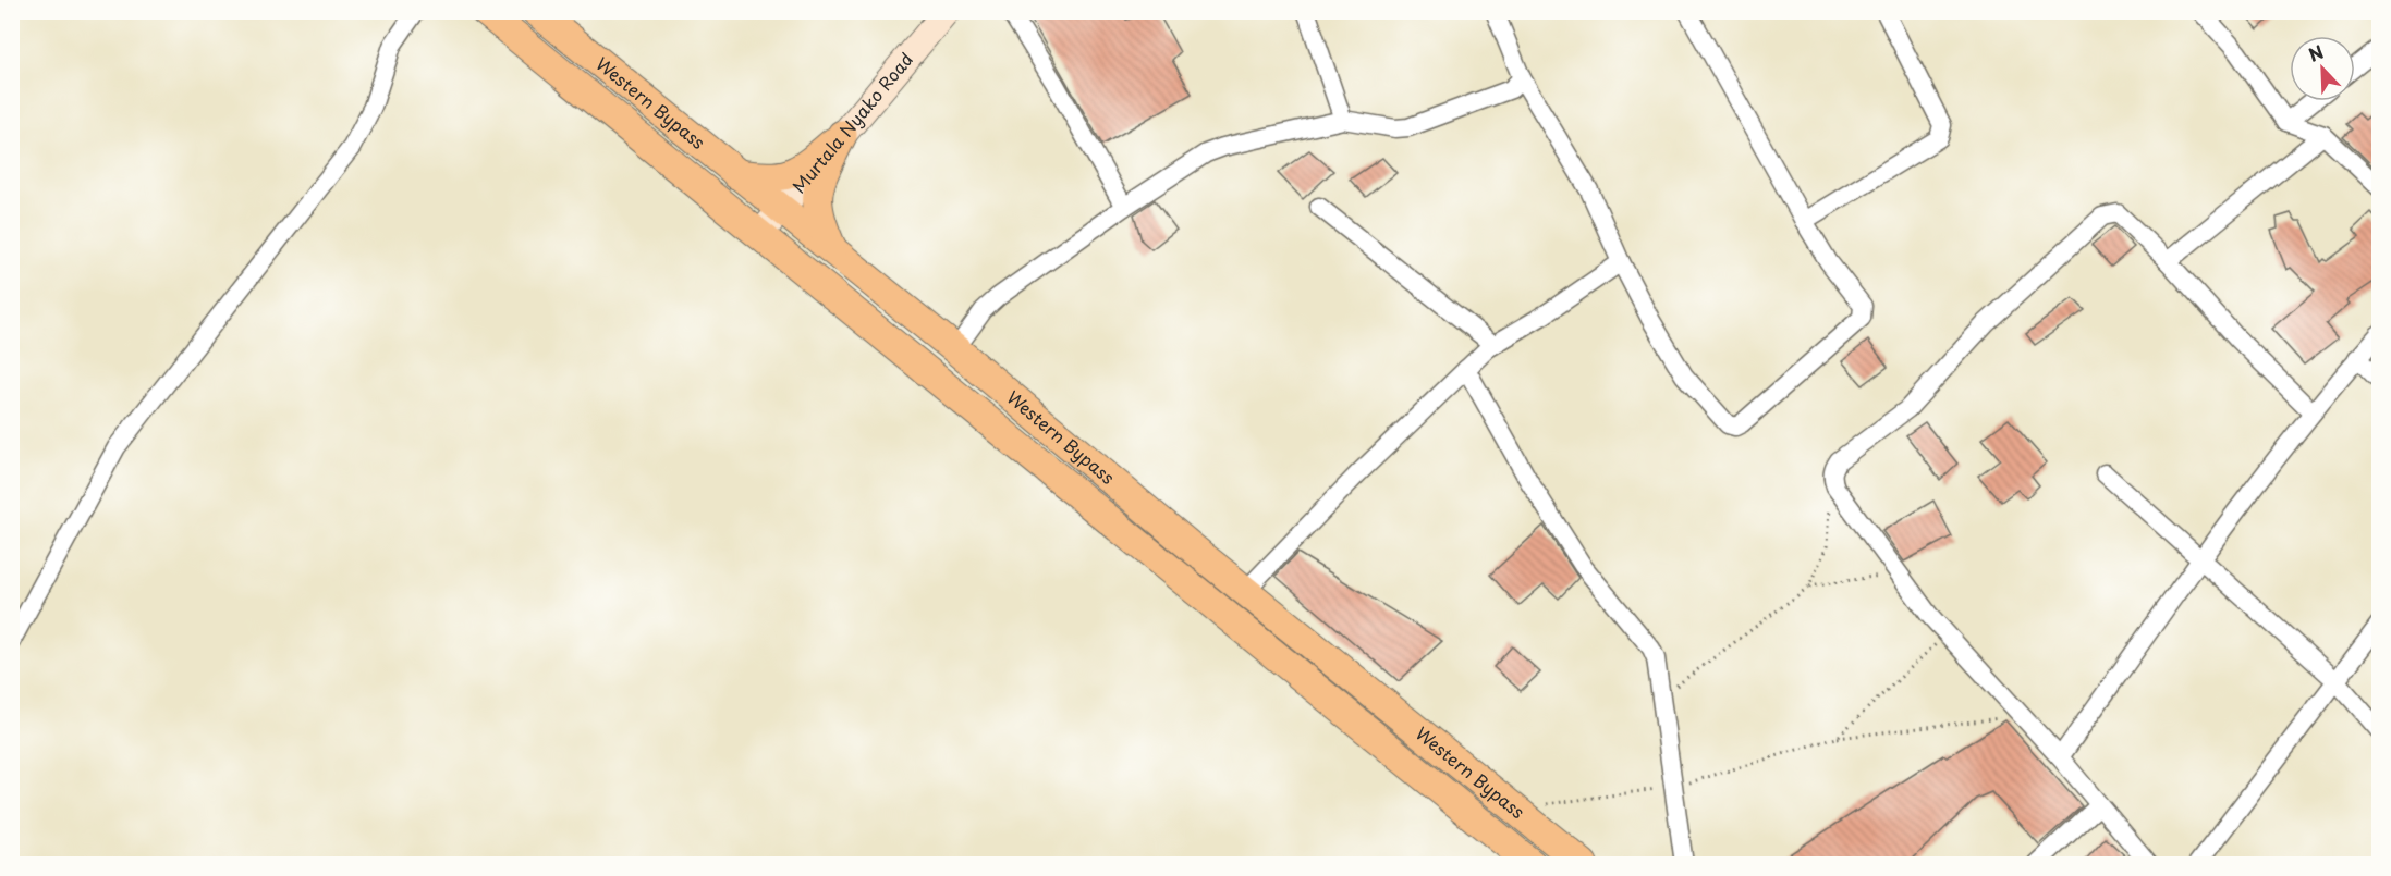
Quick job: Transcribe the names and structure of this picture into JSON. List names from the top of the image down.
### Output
{
  "streets": {
    "main road": ["Western Bypass"],
    "street": ["Murtala Nyako Road"]
  },
  "crossings": [
    ["Western Bypass", "Murtala Nyako Road"]
  ],
  "north": "top left"
}
